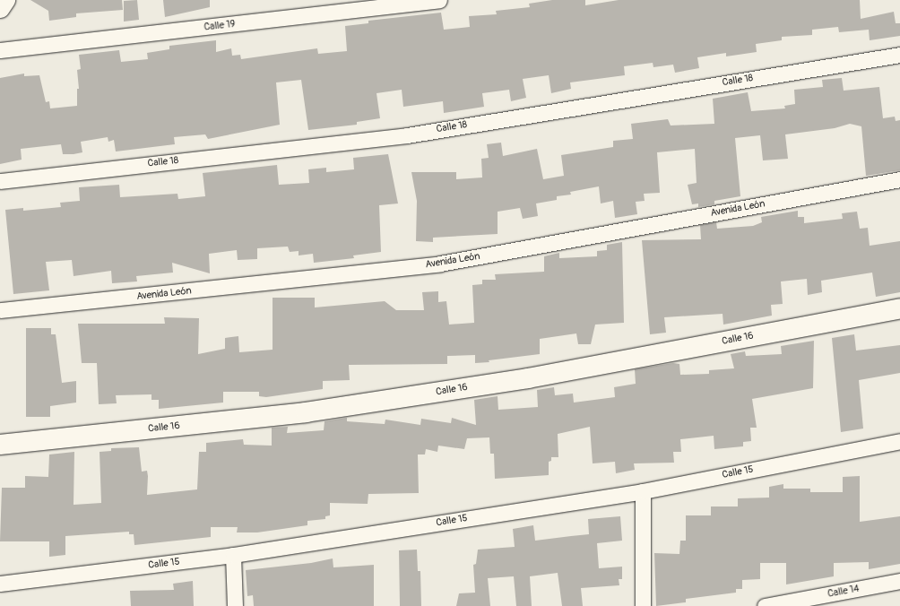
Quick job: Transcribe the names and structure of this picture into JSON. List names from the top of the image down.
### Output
{
  "streets": {
    "street": [
      "Calle 19",
      "Calle 18",
      "Avenida León",
      "Calle 16",
      "Calle 15",
      "Calle 14"
    ]
  }
}
